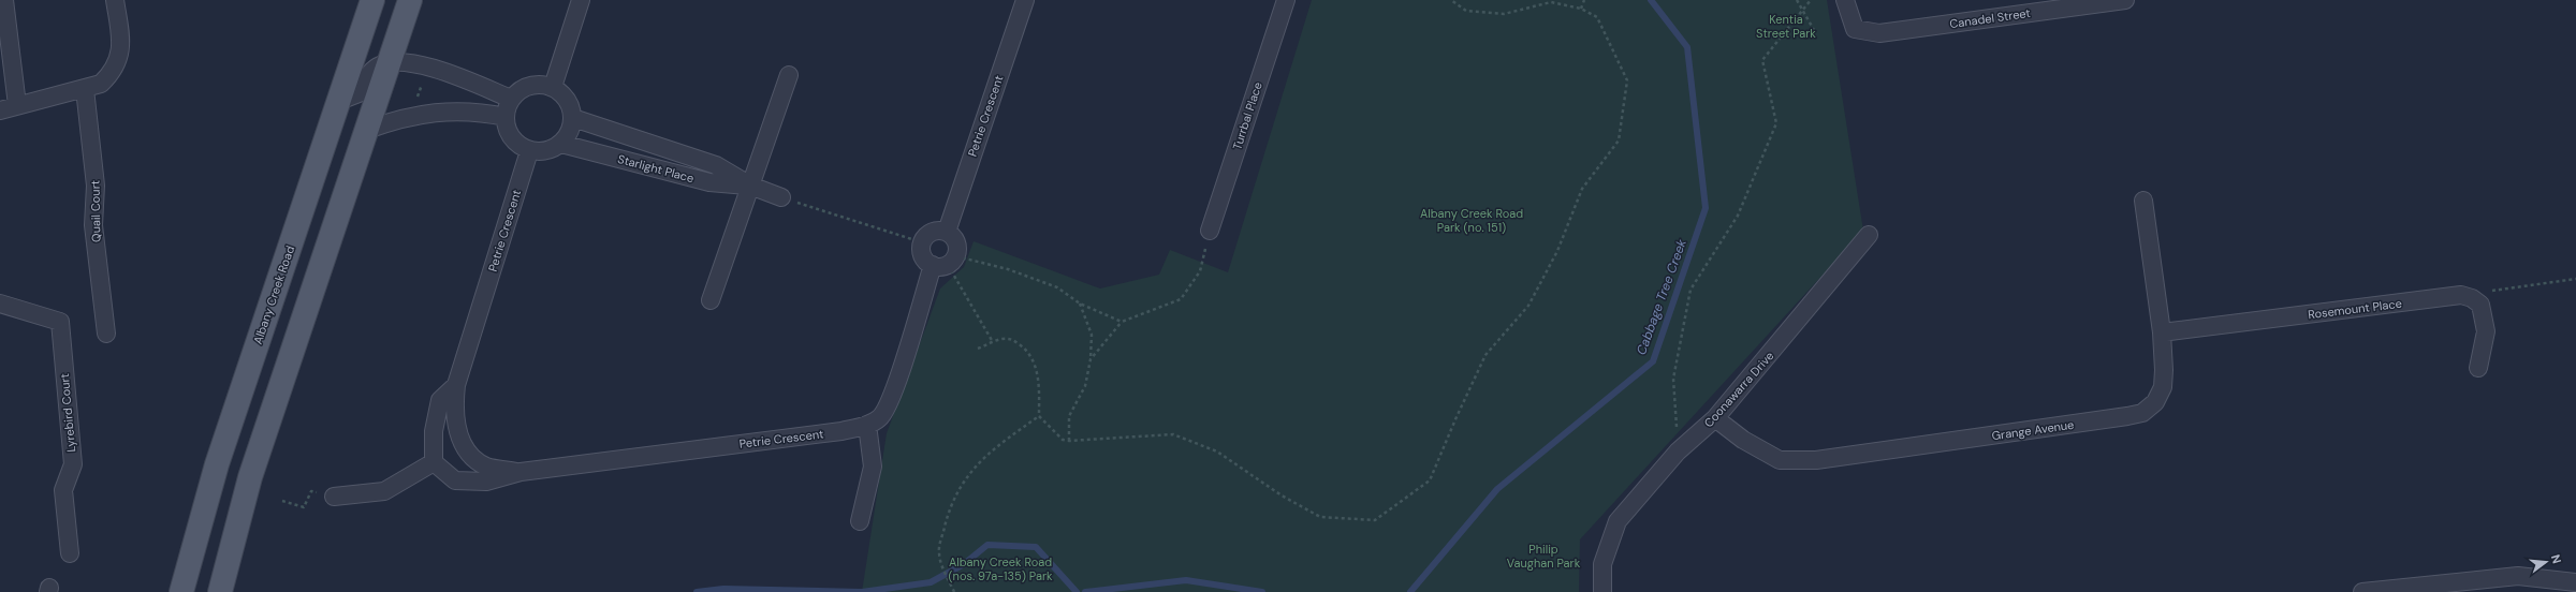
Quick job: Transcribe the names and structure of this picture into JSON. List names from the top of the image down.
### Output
{
  "streets": {
    "main road": ["Albany Creek Road"],
    "street": [
      "Canadel Street",
      "Petrie Crescent",
      "Turrbal Place",
      "Starlight Place",
      "Quail Court",
      "Rosemount Place",
      "Coonawarra Drive",
      "Lyrebird Court",
      "Grange Avenue"
    ]
  },
  "crossings": [
    ["Petrie Crescent", "Starlight Place"],
    ["Rosemount Place", "Grange Avenue"],
    ["Coonawarra Drive", "Grange Avenue"]
  ],
  "water": ["Cabbage Tree Creek"],
  "parks": [
    "Kentia Street Park",
    "Albany Creek Road Park (no. 151)",
    "Philip Vaughan Park",
    "Albany Creek Road (nos. 97a-135) Park"
  ],
  "north": "right"
}
